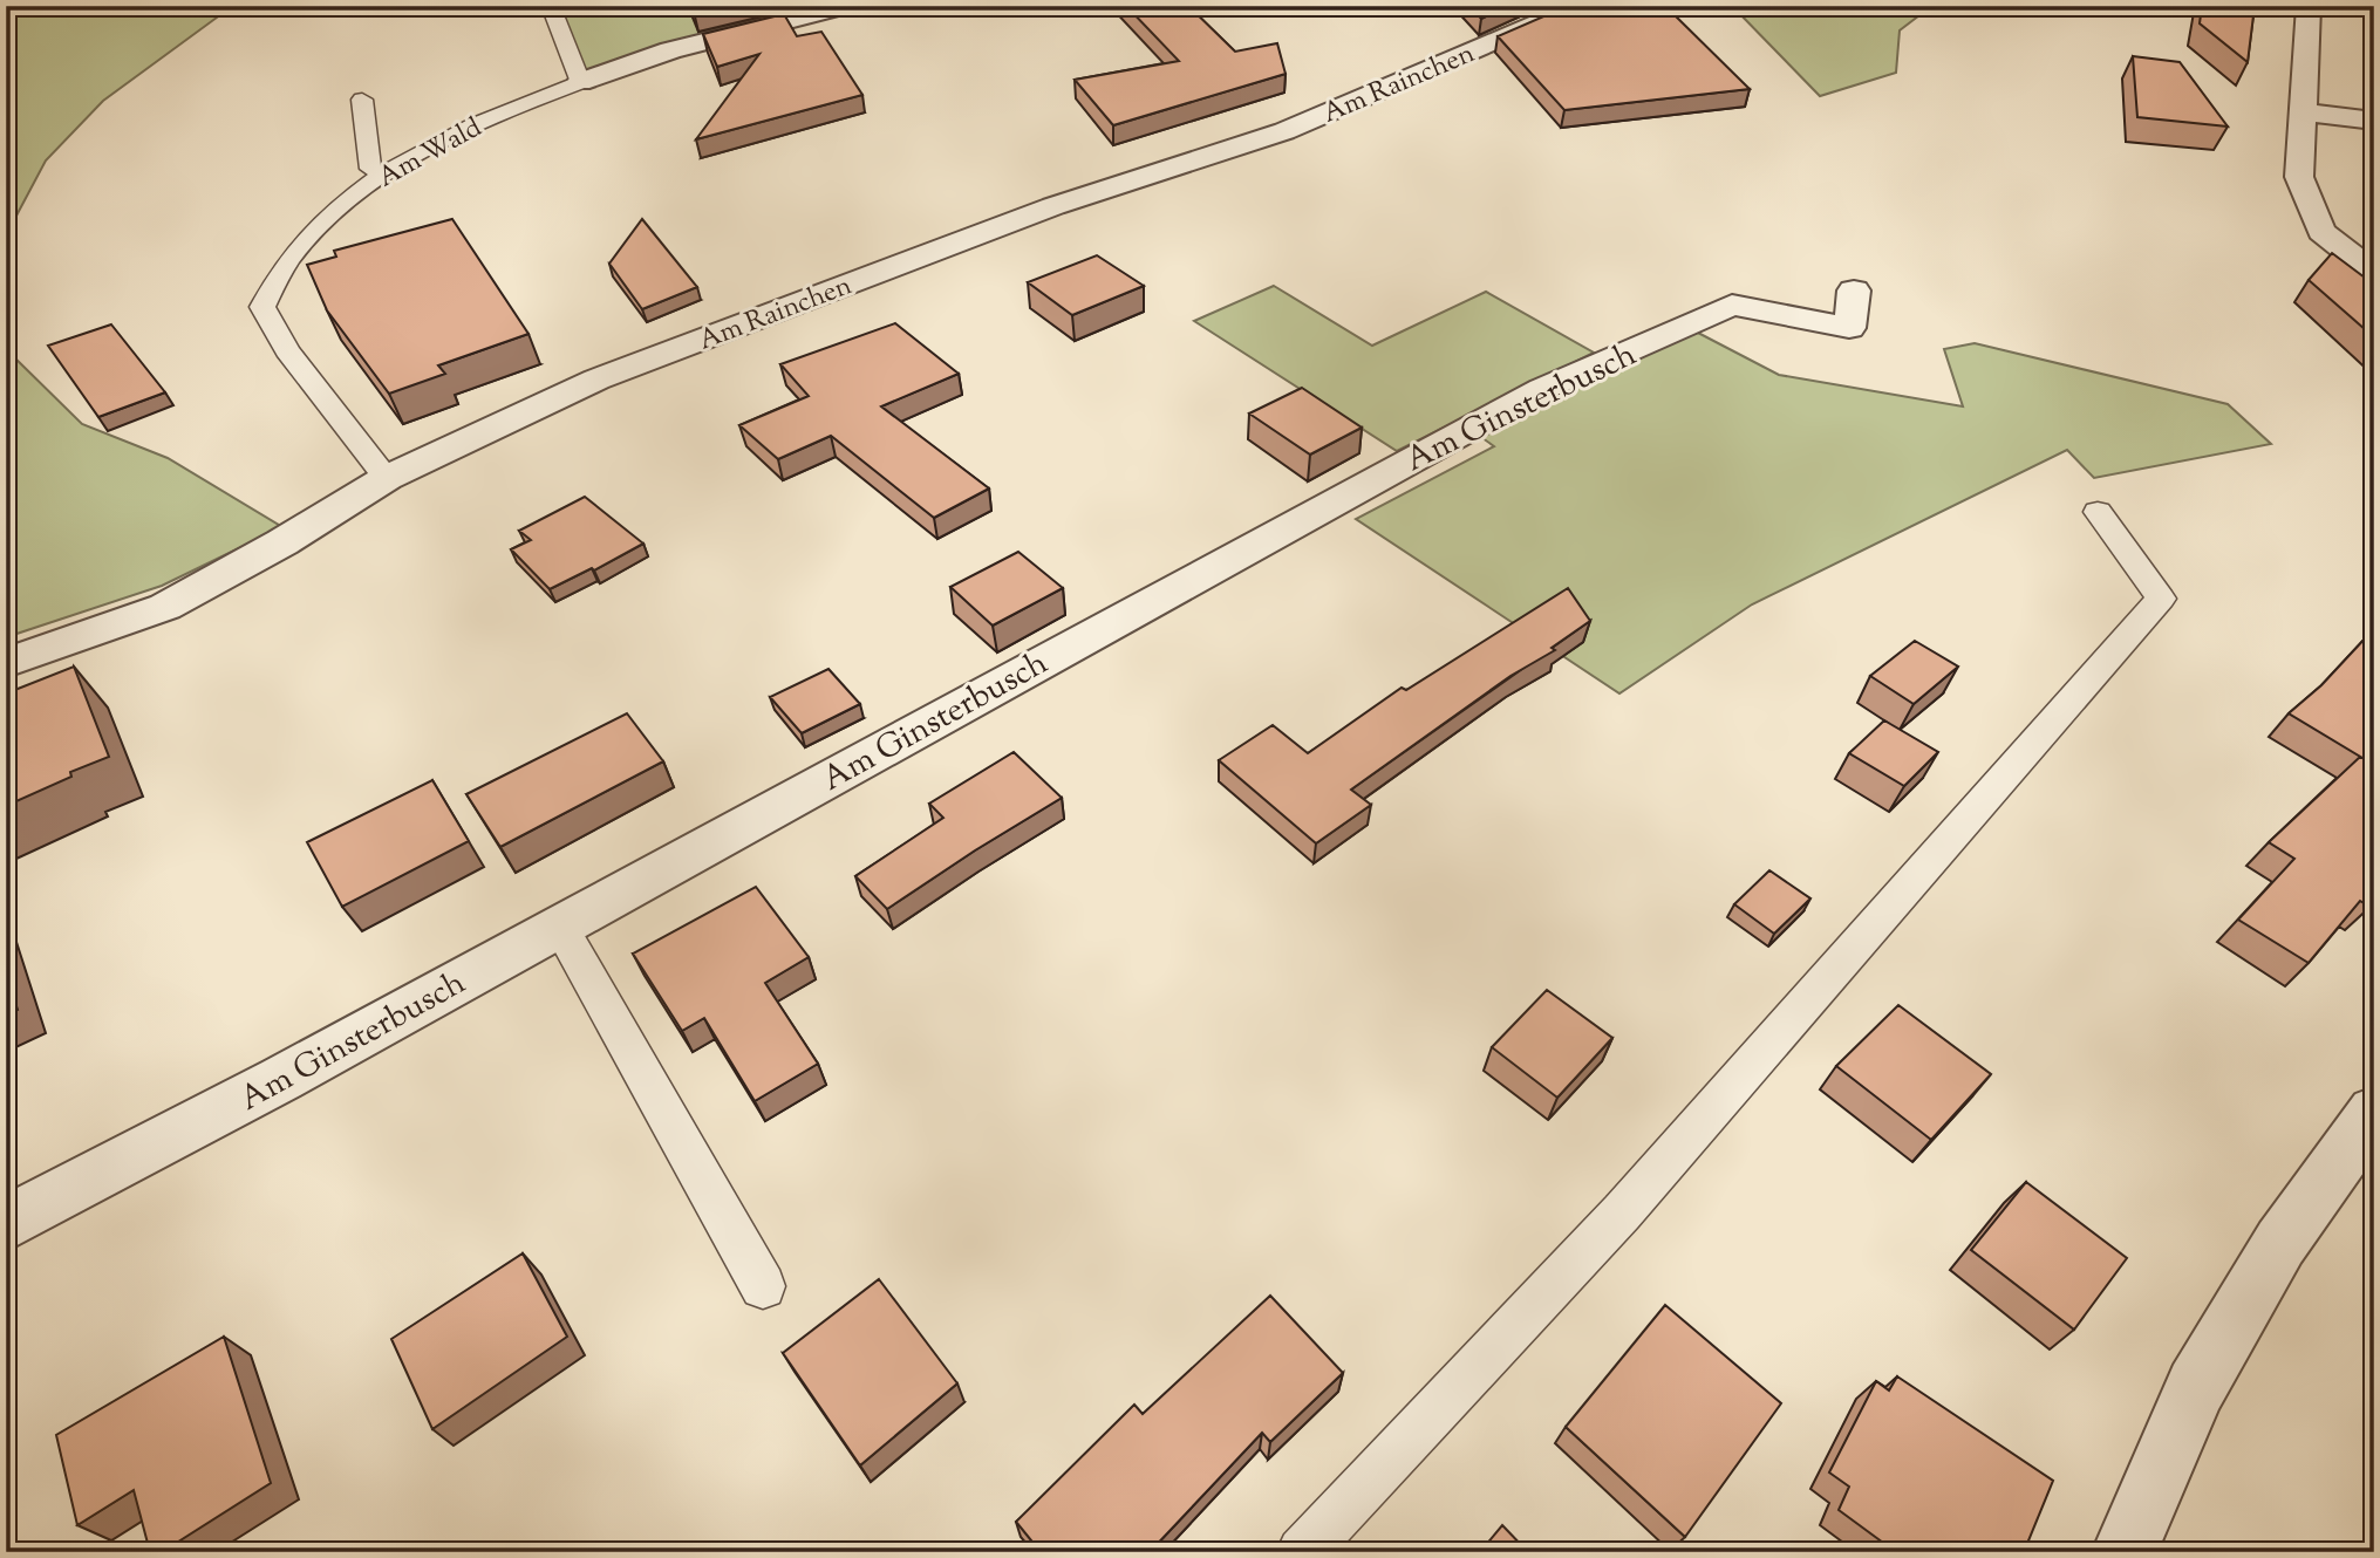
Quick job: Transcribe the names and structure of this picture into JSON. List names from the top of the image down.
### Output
{
  "streets": {
    "street": ["Am Rainchen", "Am Wald", "Am Ginsterbusch"]
  },
  "crossings": [
    ["Am Rainchen", "Am Wald"]
  ]
}
